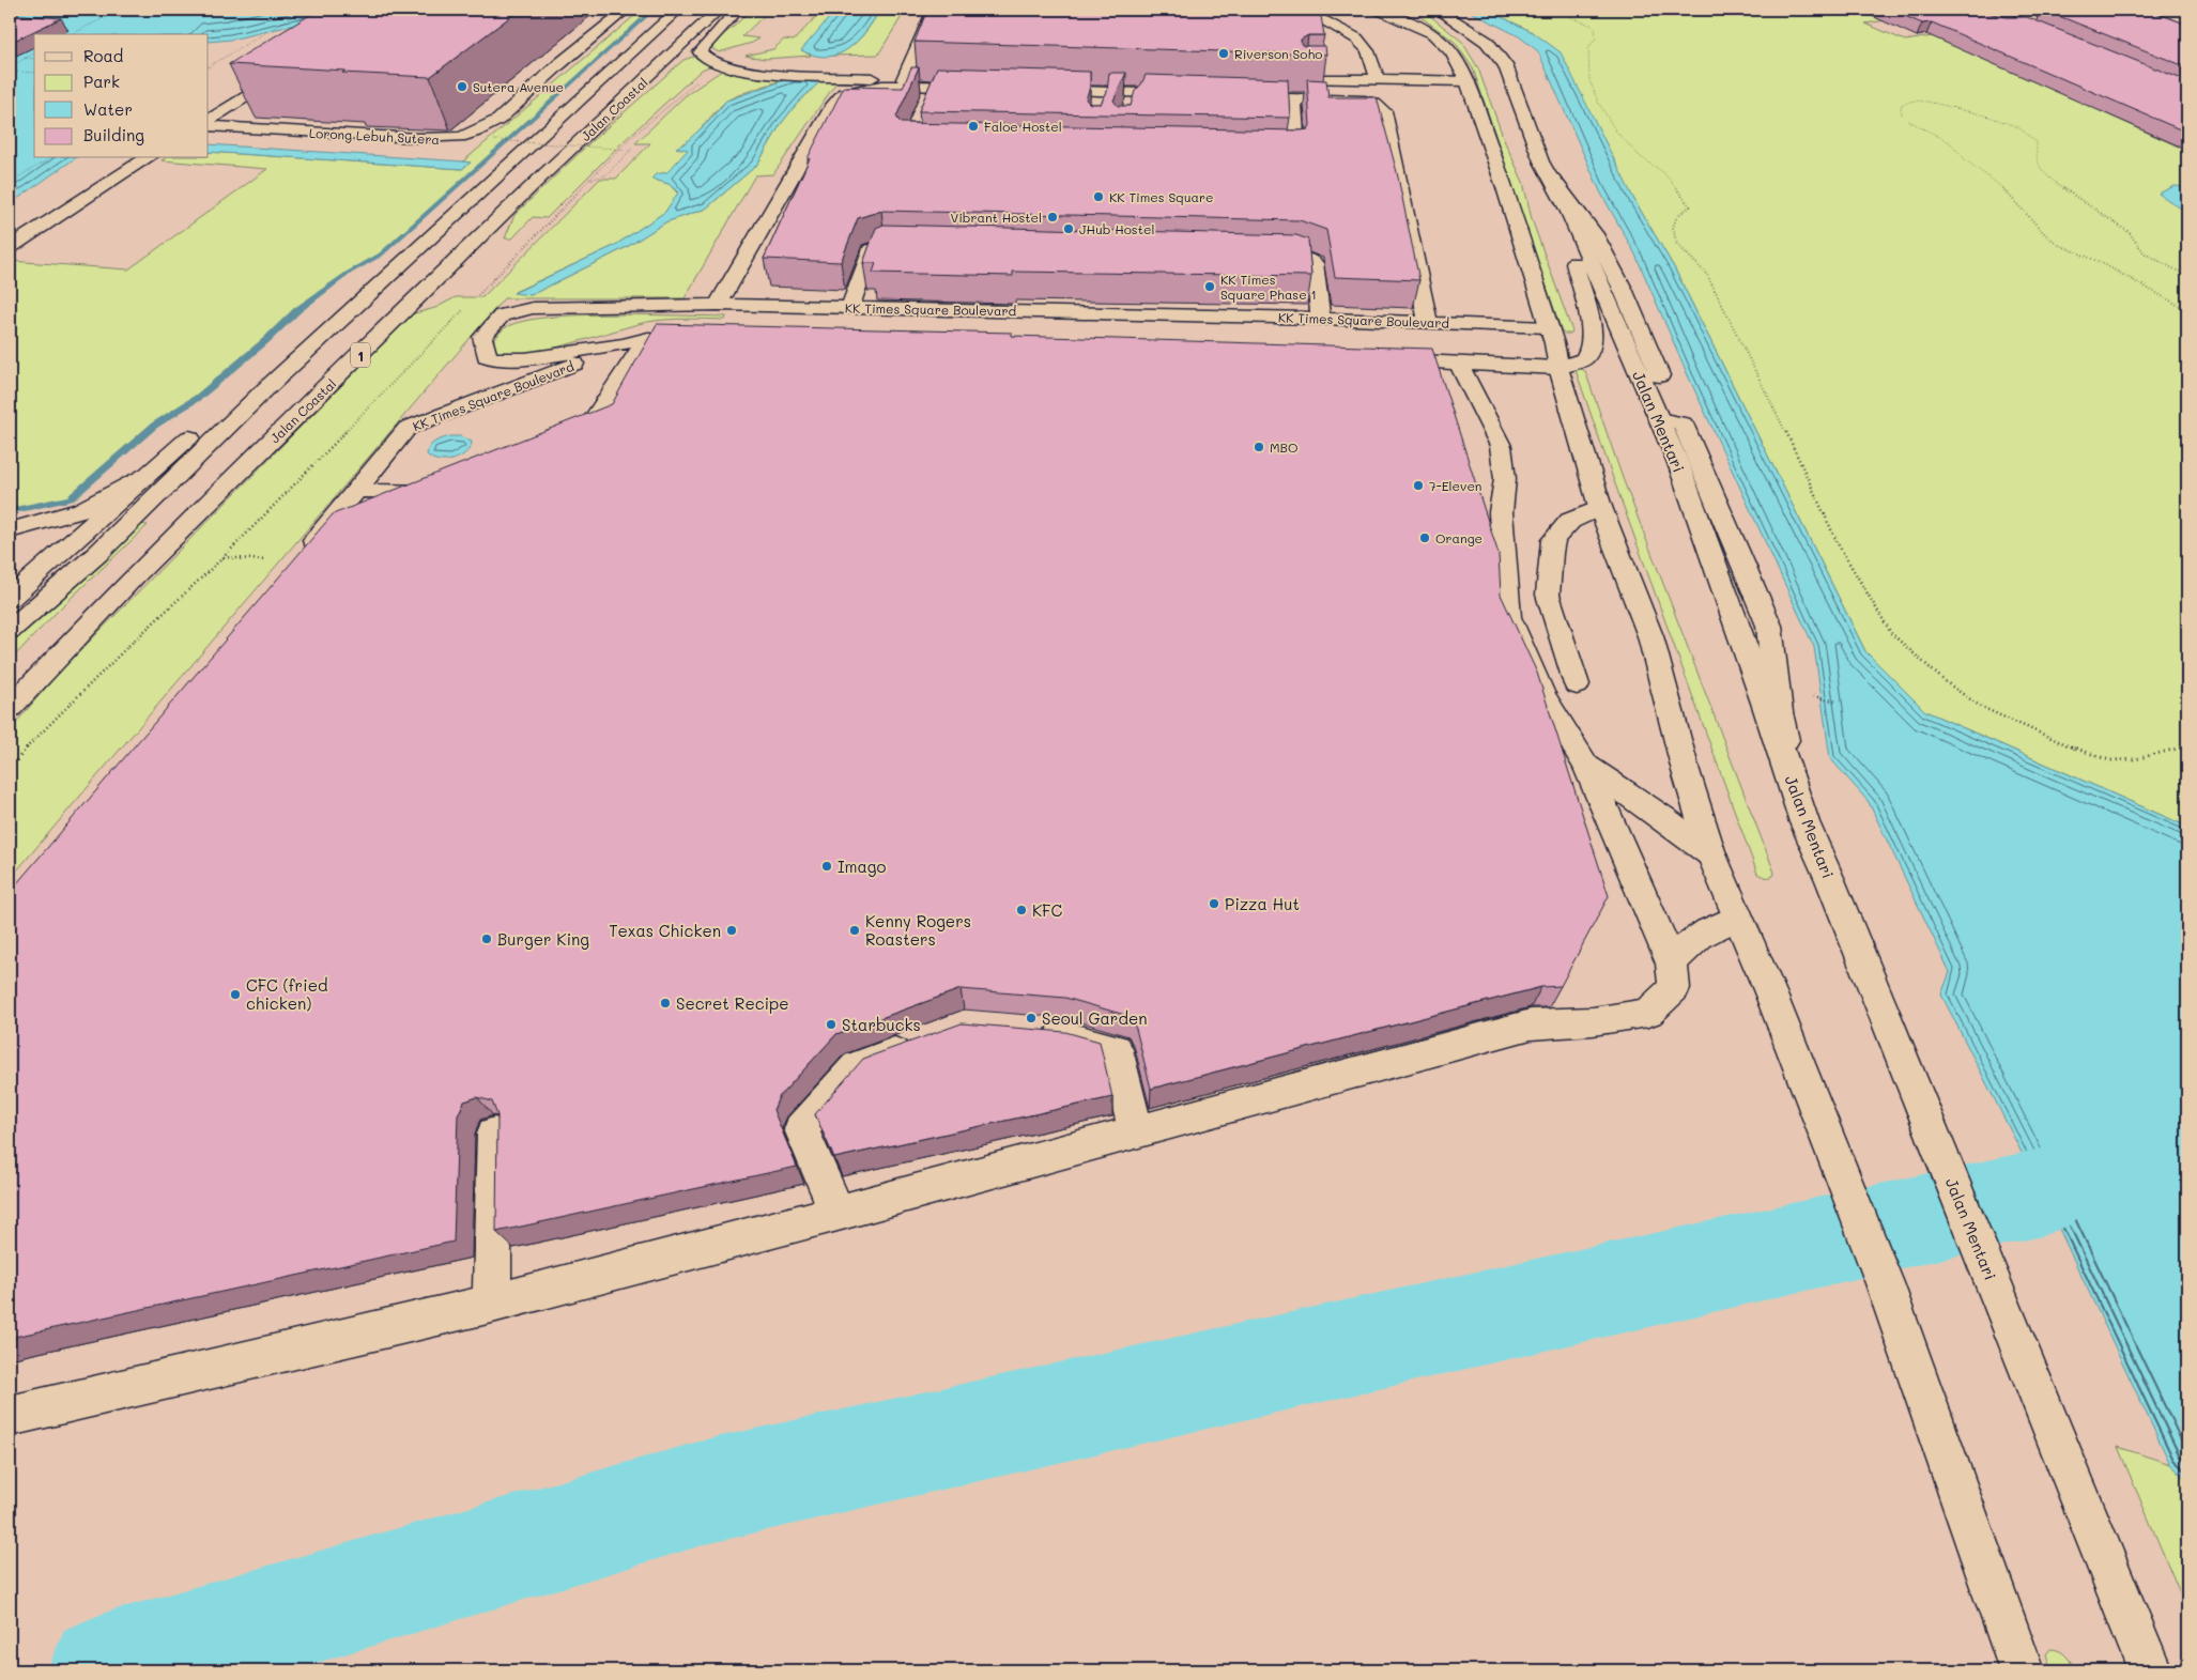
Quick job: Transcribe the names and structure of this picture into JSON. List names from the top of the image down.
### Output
{
  "streets": {
    "main road": [
      "Jalan Coastal",
      "Lorong Lebuh Sutera",
      "KK Times Square Boulevard",
      "1",
      "Jalan Mentari"
    ]
  },
  "places": [
    "Riverson Soho",
    "Sutera Avenue",
    "Faloe Hostel",
    "KK Times Square",
    "Vibrant Hostel",
    "JHub Hostel",
    "KK Times Square Phase 1",
    "MBO",
    "7-Eleven",
    "Orange",
    "Imago",
    "Pizza Hut",
    "KFC",
    "Texas Chicken",
    "Kenny Rogers Roasters",
    "Burger King",
    "CFC (fried chicken)",
    "Secret Recipe",
    "Seoul Garden",
    "Starbucks"
  ],
  "legend": [
    "Road",
    "Park",
    "Water",
    "Building"
  ]
}
